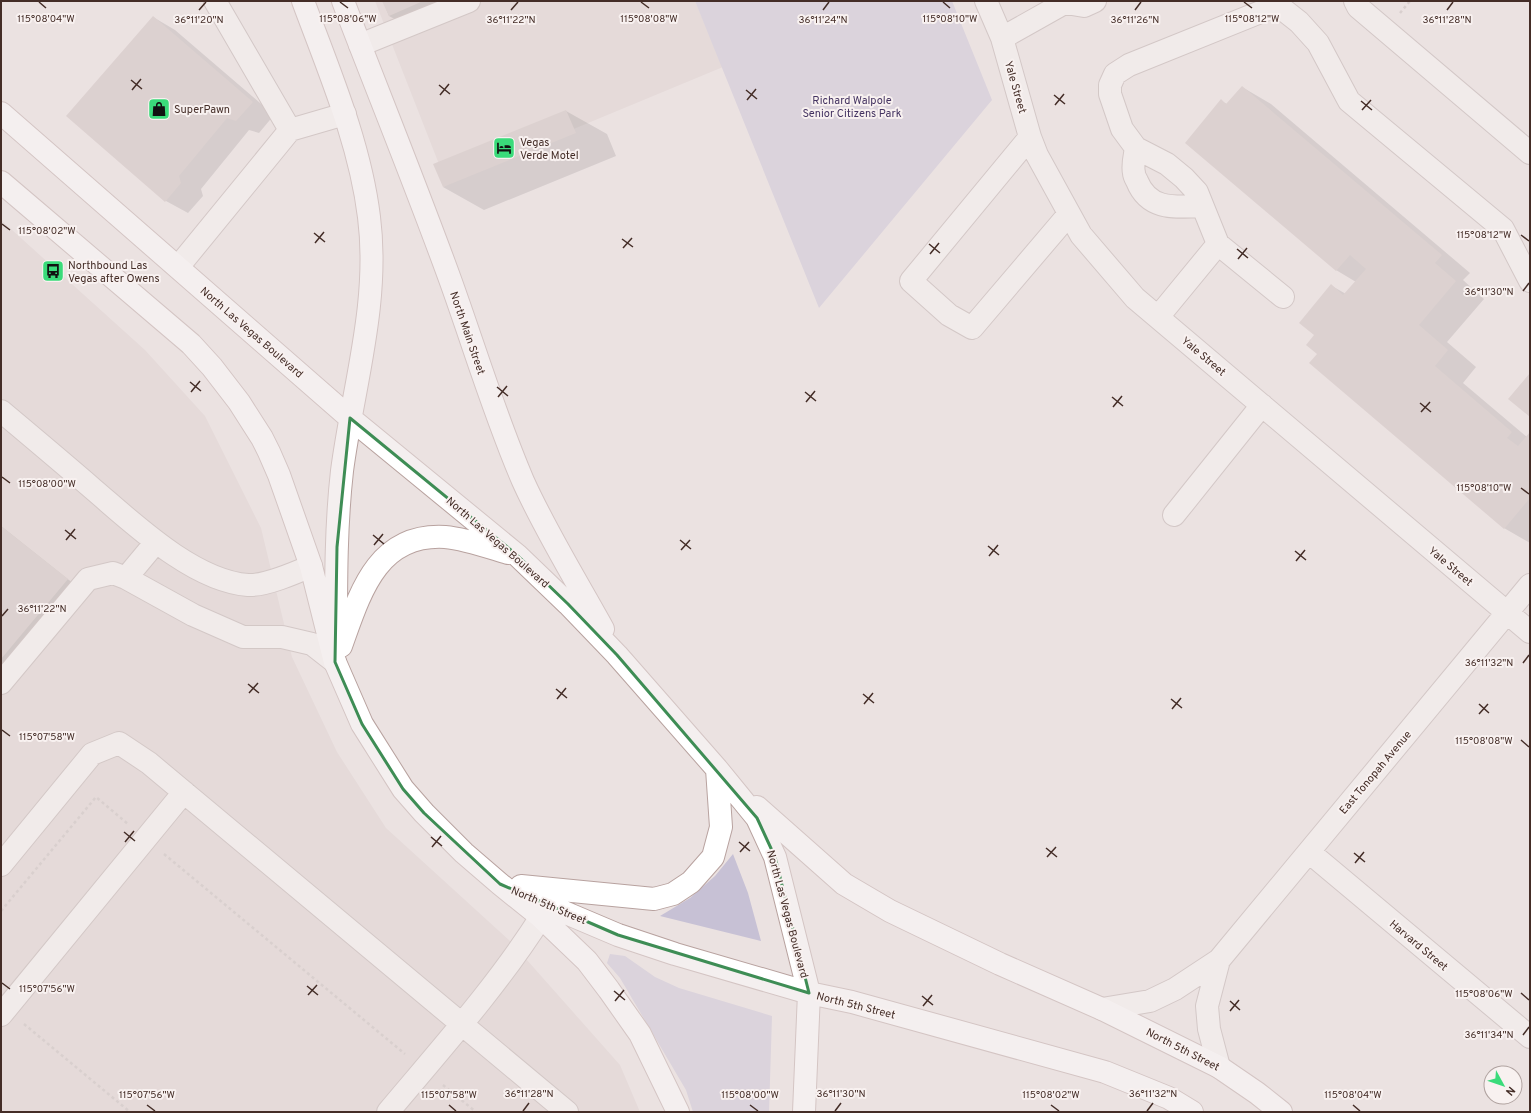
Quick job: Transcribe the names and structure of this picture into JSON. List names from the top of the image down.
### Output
{
  "streets": {
    "main road": ["North Las Vegas Boulevard", "North Main Street", "North 5th Street"],
    "street": ["Yale Street", "East Tonopah Avenue", "Harvard Street"]
  },
  "crossings": [
    ["Yale Street", "East Tonopah Avenue"],
    ["North Las Vegas Boulevard", "North Main Street"],
    ["North Las Vegas Boulevard", "North 5th Street"],
    ["East Tonopah Avenue", "North 5th Street"],
    ["East Tonopah Avenue", "Harvard Street"]
  ],
  "parks": ["Richard Walpole Senior Citizens Park"],
  "places": {
    "shop": ["SuperPawn"],
    "hotel": ["Vegas Verde Motel"],
    "bus stop": ["Northbound Las Vegas after Owens"]
  },
  "north": "bottom right",
  "coordinates": [
    "115°08'04\"W",
    "115°08'06\"W",
    "115°08'08\"W",
    "115°08'12\"W",
    "115°08'10\"W",
    "36°11'20\"N",
    "36°11'22\"N",
    "36°11'24\"N",
    "36°11'26\"N",
    "36°11'28\"N",
    "115°08'02\"W",
    "36°11'30\"N",
    "115°08'00\"W",
    "36°11'32\"N",
    "115°07'58\"W",
    "115°07'56\"W",
    "36°11'34\"N"
  ]
}
